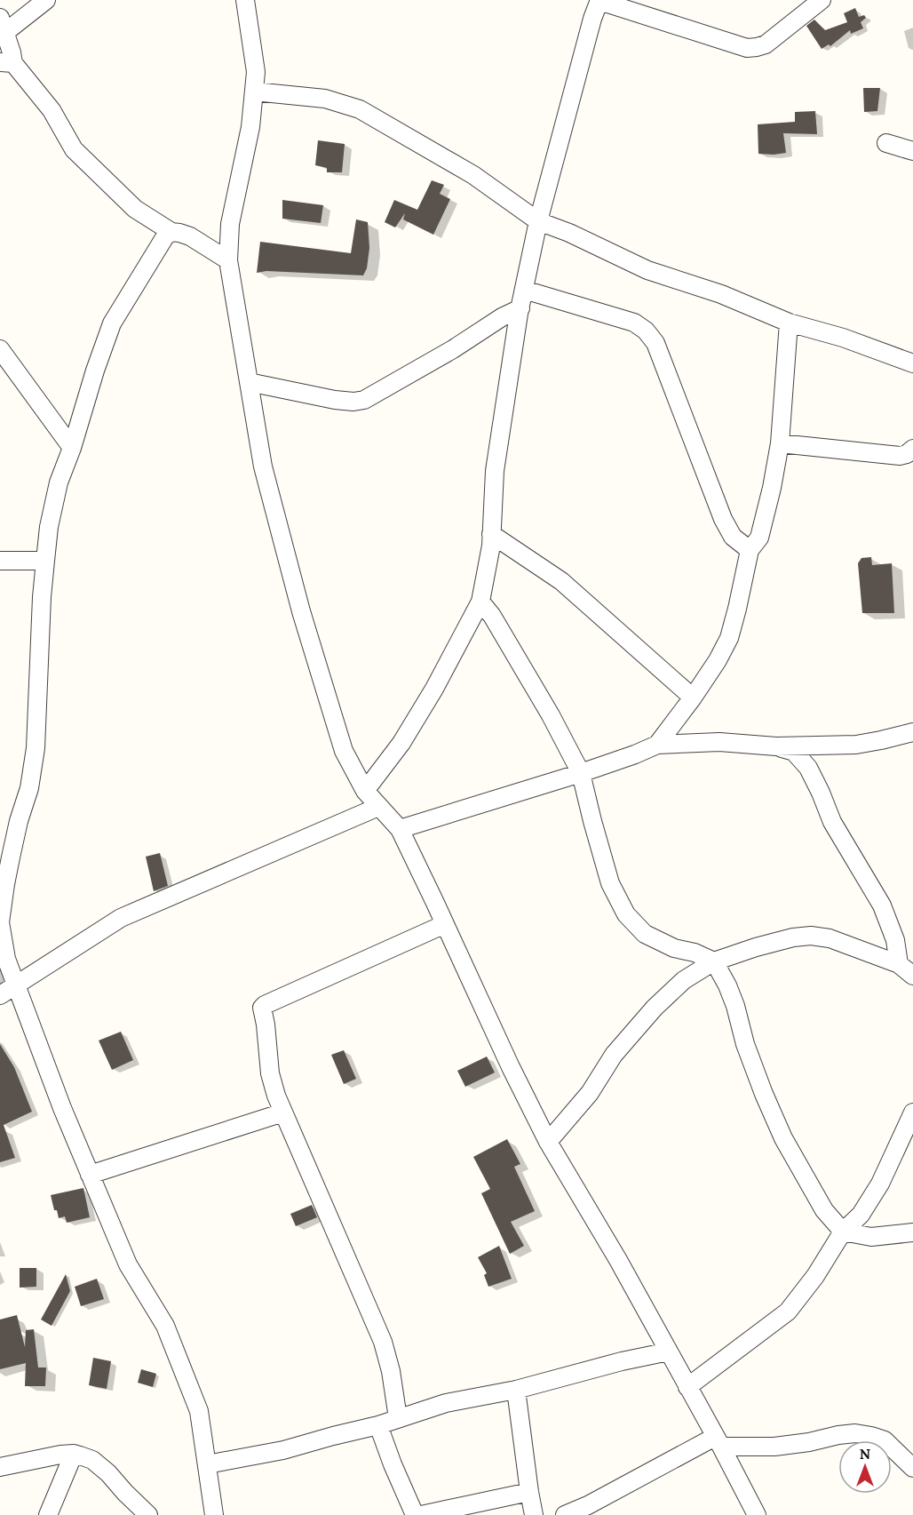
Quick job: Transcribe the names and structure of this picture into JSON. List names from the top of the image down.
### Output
{
  "north": "top"
}
